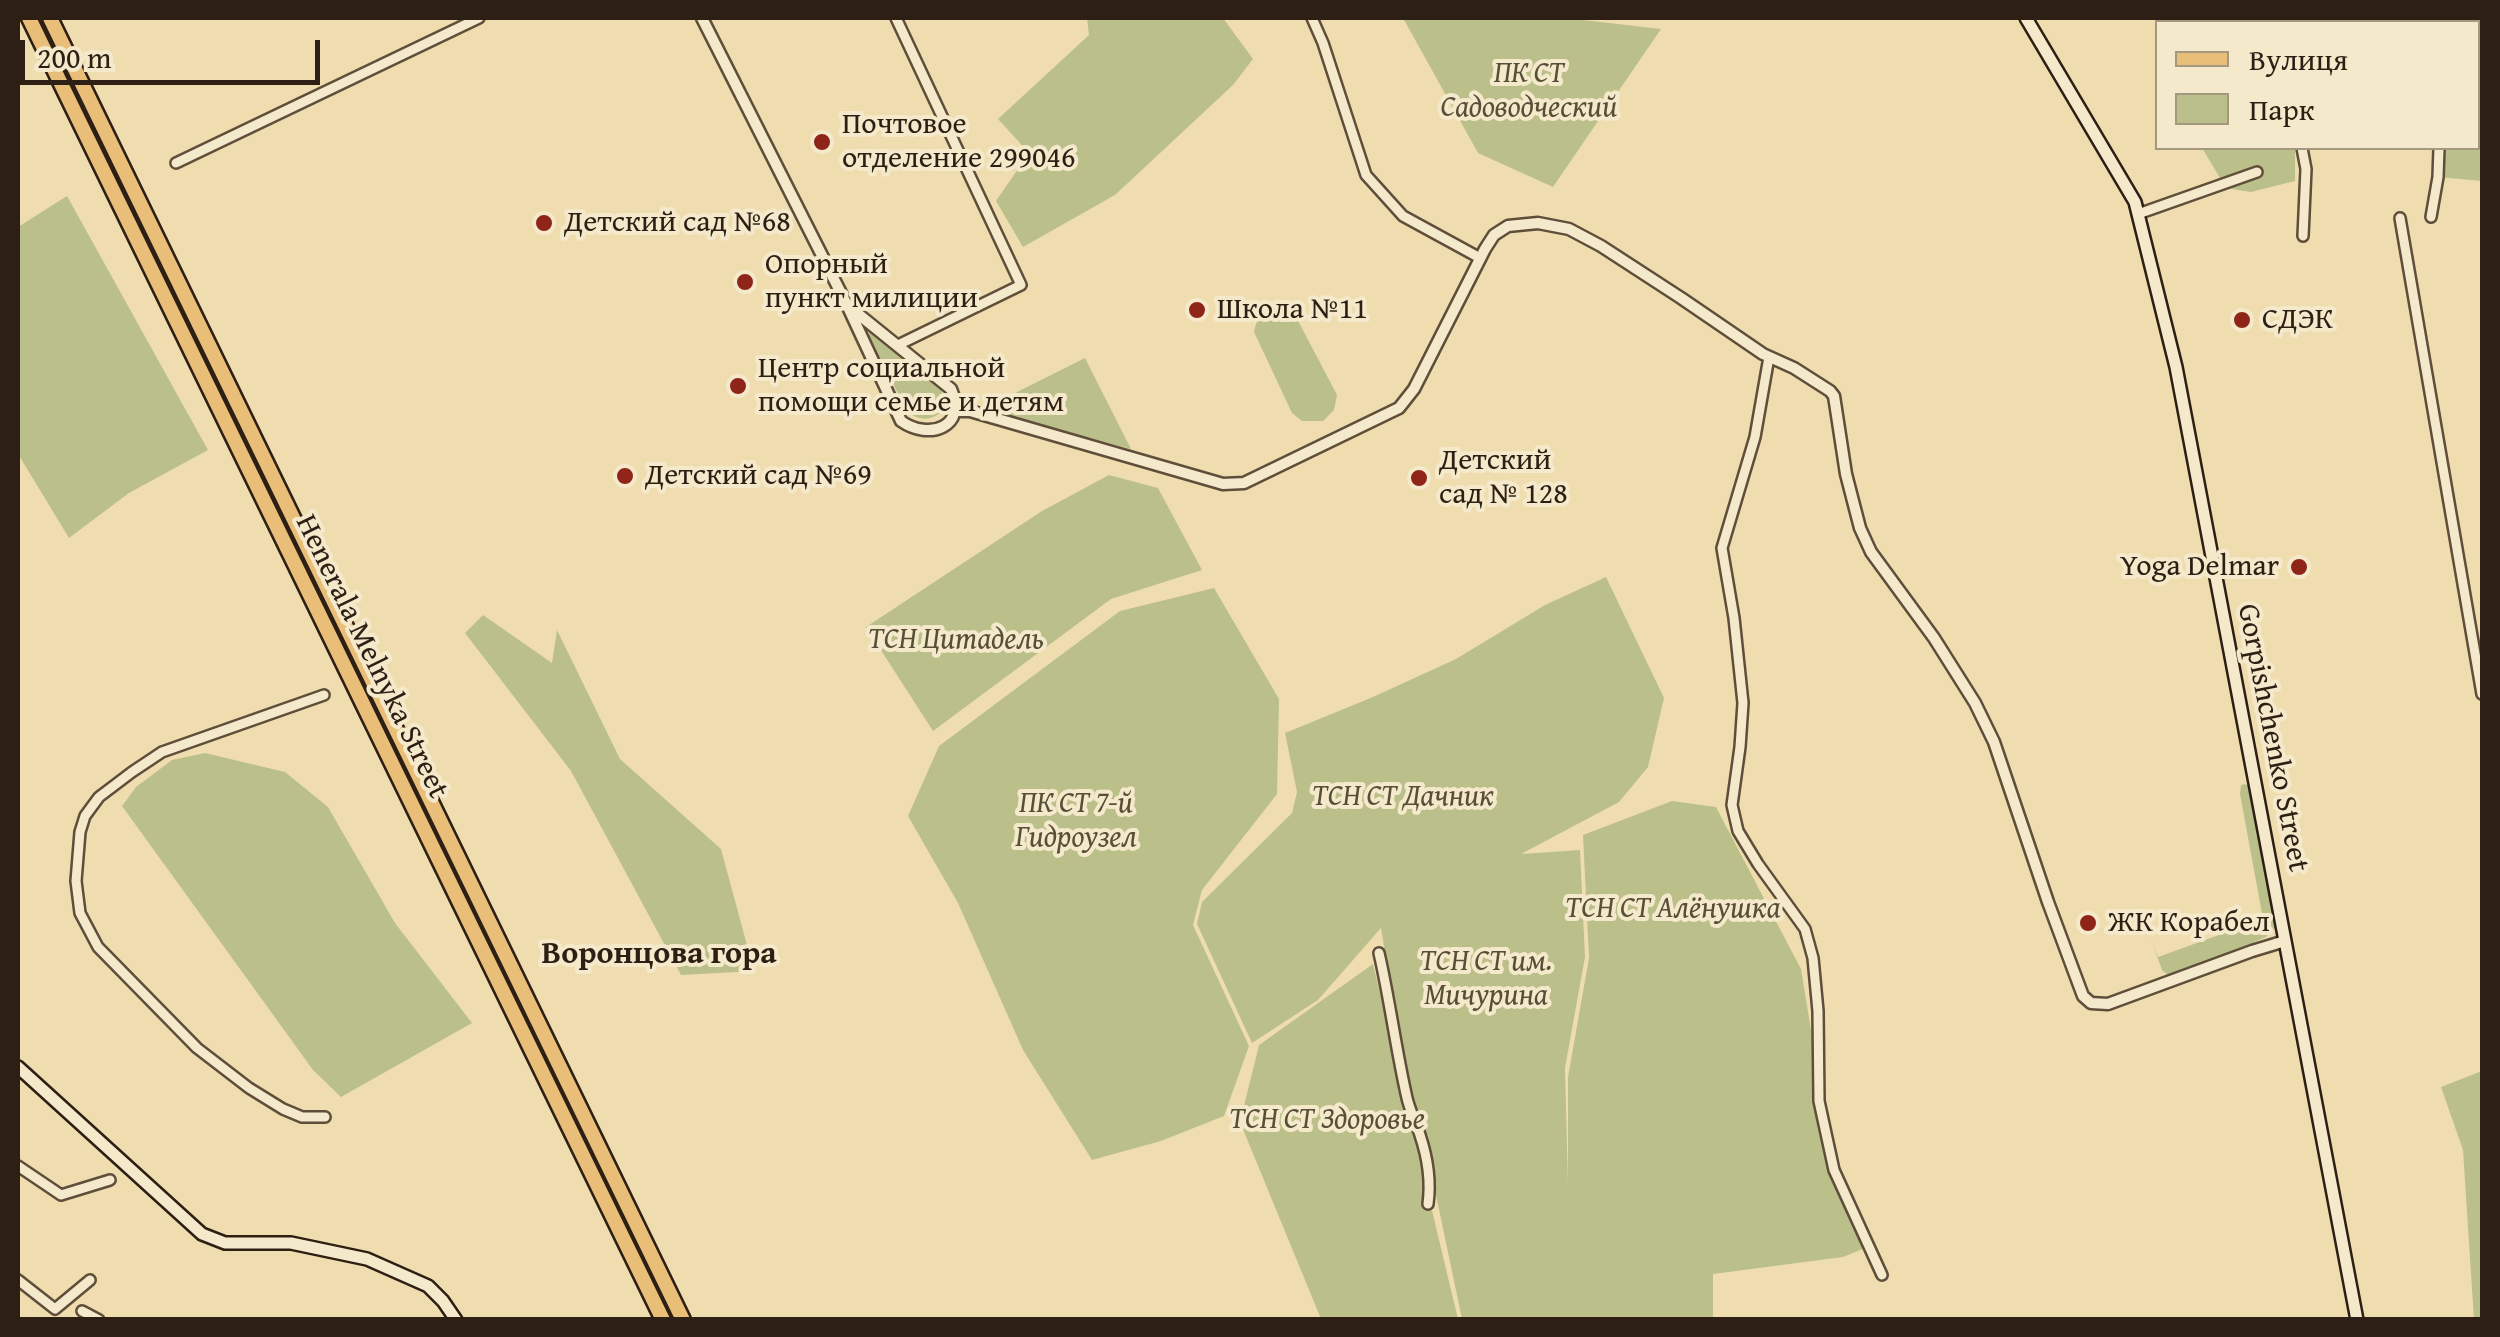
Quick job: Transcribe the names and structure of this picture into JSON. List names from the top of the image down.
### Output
{
  "streets": {
    "main road": ["Henerala Melnyka Street", "Gorpishchenko Street"]
  },
  "districts": ["Воронцова гора"],
  "parks": [
    "ПК СТ Садоводческий",
    "ТСН Цитадель",
    "ТСН СТ Дачник",
    "ПК СТ 7-й Гидроузел",
    "ТСН СТ Алёнушка",
    "ТСН СТ им. Мичурина",
    "ТСН СТ Здоровье"
  ],
  "places": [
    "Почтовое отделение 299046",
    "Детский сад №68",
    "Опорный пункт милиции",
    "Школа №11",
    "СДЭК",
    "Центр социальной помощи семье и детям",
    "Детский сад №69",
    "Детский сад № 128",
    "Yoga Delmar",
    "ЖК Корабел"
  ],
  "legend": ["Вулиця", "Парк"],
  "scale_bar": "200 m"
}
